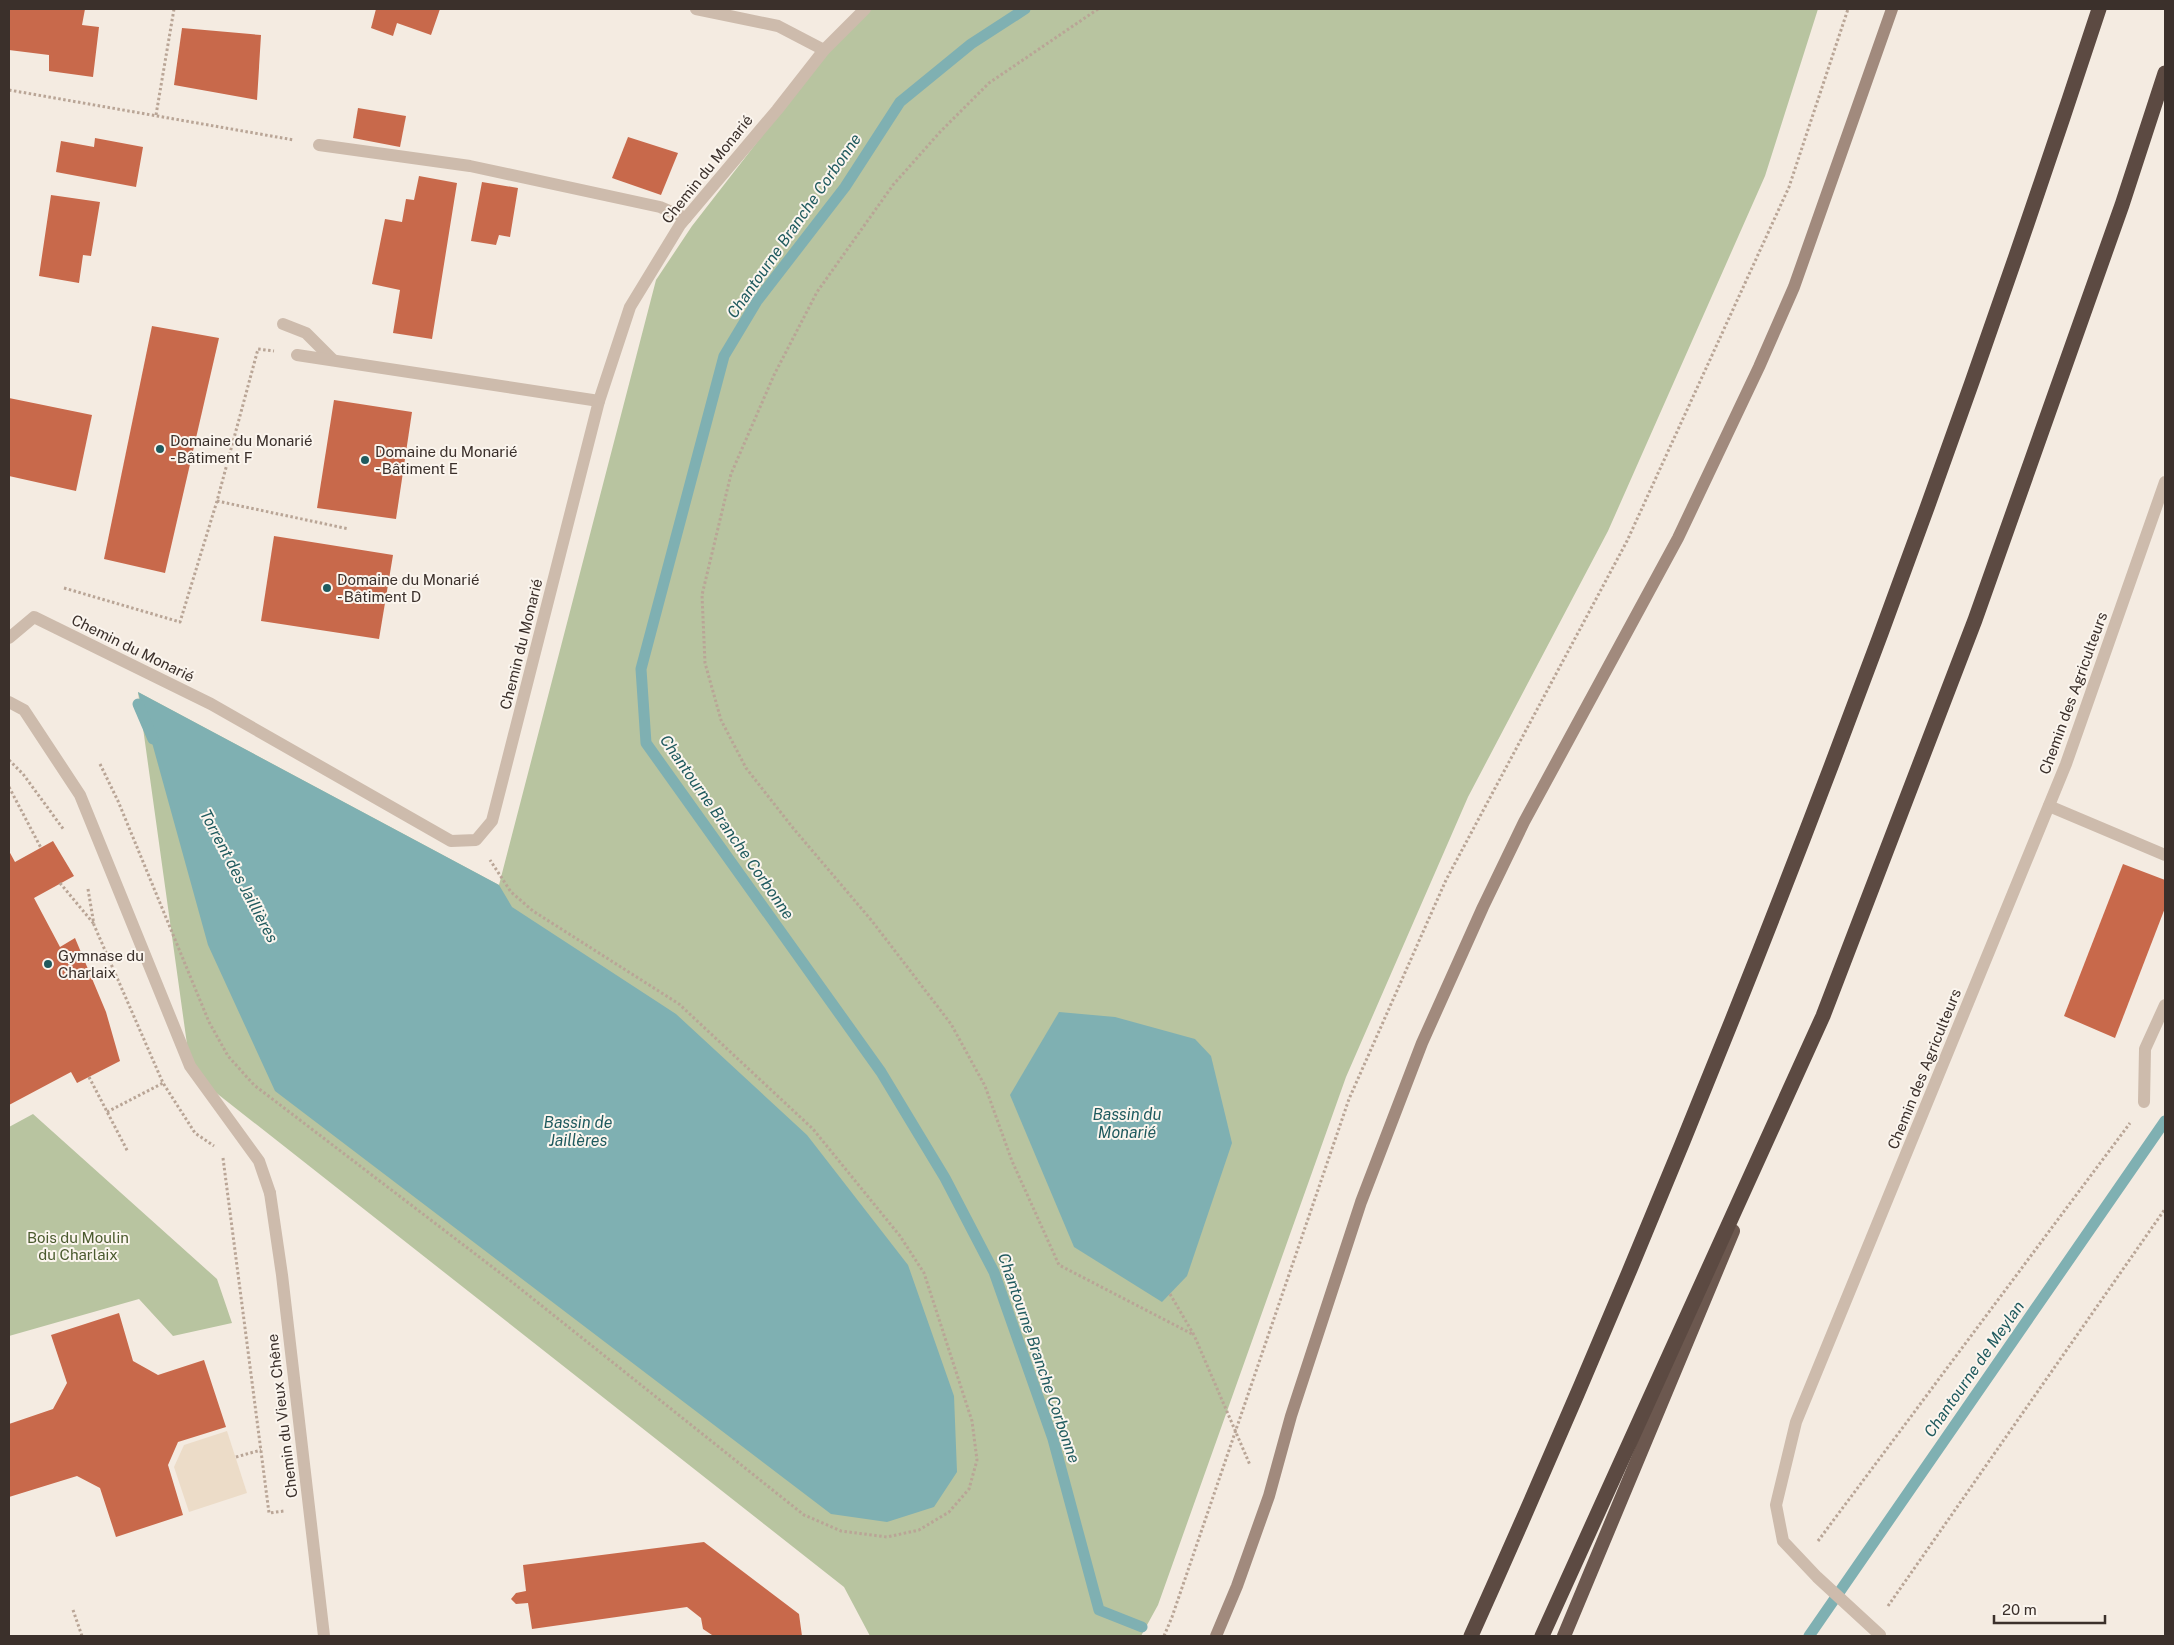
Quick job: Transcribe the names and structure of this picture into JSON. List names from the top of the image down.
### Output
{
  "streets": {
    "street": ["Chemin du Monarié", "Chemin des Agriculteurs", "Chemin du Vieux Chêne"]
  },
  "water": [
    "Chantourne Branche Corbonne",
    "Torrent des Jaillières",
    "Bassin du Monarié",
    "Bassin de Jaillères",
    "Chantourne de Meylan"
  ],
  "parks": ["Bois du Moulin du Charlaix"],
  "places": [
    "Domaine du Monarié - Bâtiment F",
    "Domaine du Monarié - Bâtiment E",
    "Domaine du Monarié - Bâtiment D",
    "Gymnase du Charlaix"
  ],
  "scale_bar": "20 m"
}
